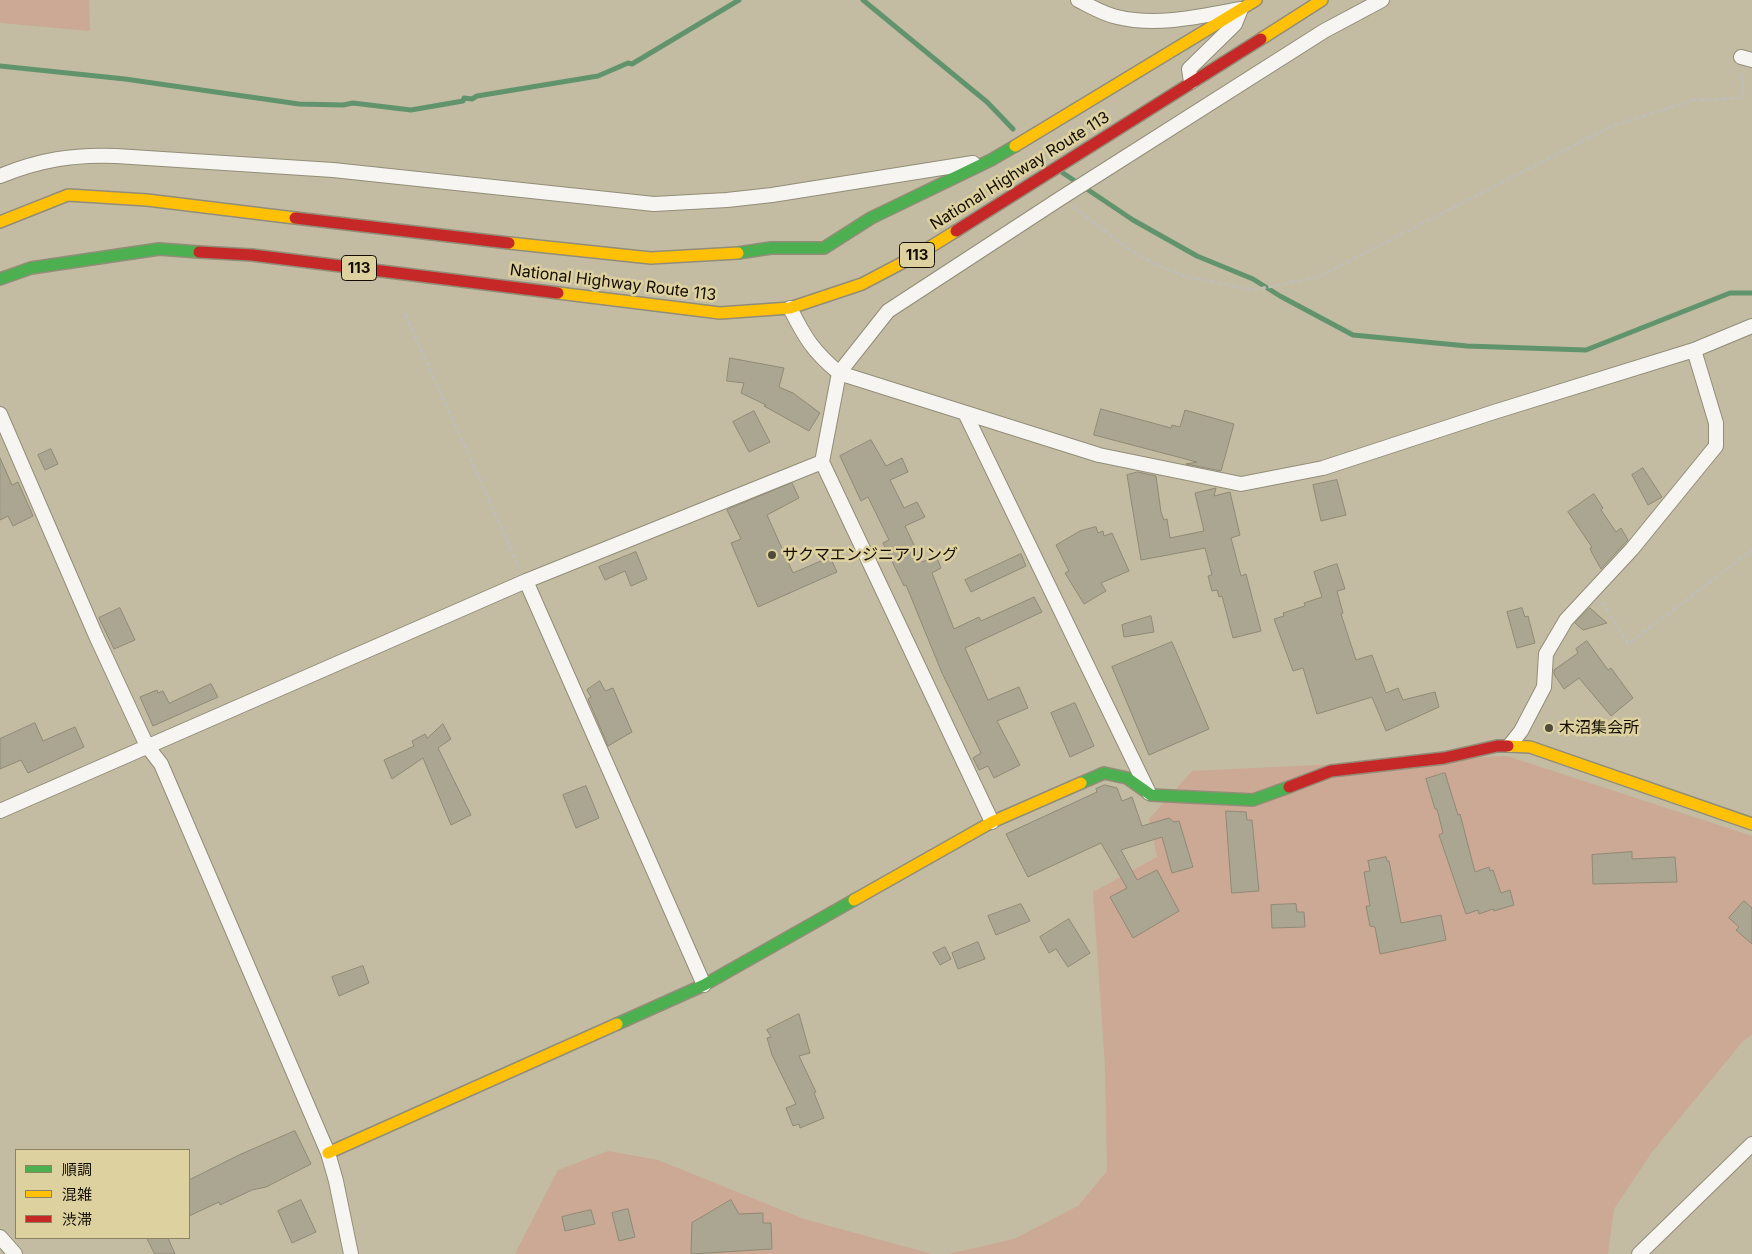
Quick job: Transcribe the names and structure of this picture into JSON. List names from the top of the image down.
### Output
{
  "streets": {
    "main road": ["National Highway Route 113", "113"]
  },
  "places": ["サクマエンジニアリング", "木沼集会所"],
  "legend": ["順調", "混雑", "渋滞"]
}
